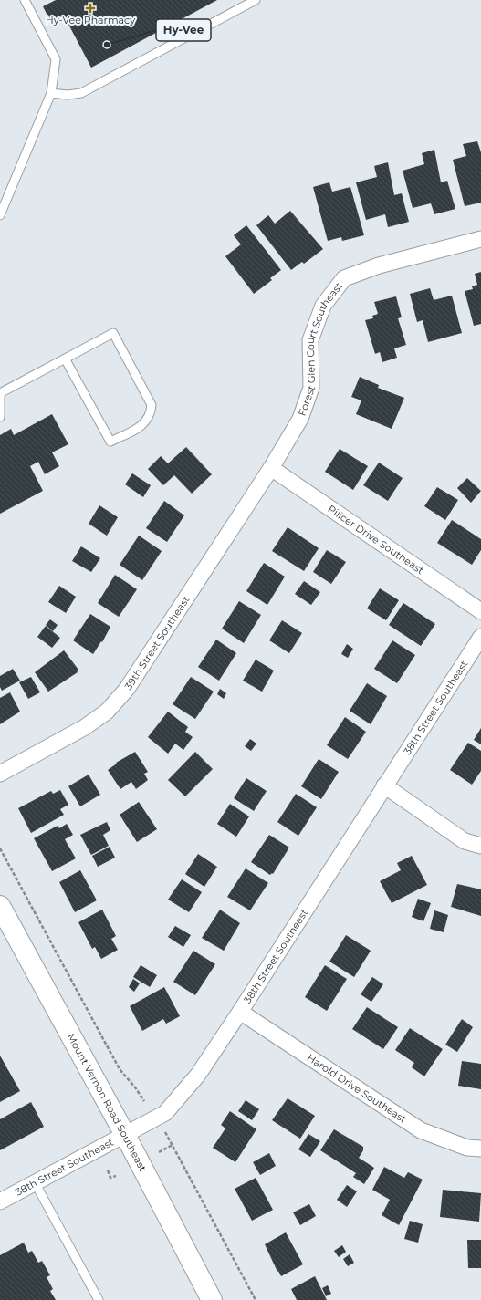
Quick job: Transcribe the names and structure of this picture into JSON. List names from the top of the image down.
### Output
{
  "streets": {
    "main road": ["Mount Vernon Road Southeast"],
    "street": [
      "Forest Glen Court Southeast",
      "Pilicer Drive Southeast",
      "39th Street Southeast",
      "38th Street Southeast",
      "Harold Drive Southeast"
    ]
  },
  "crossings": [
    ["Forest Glen Court Southeast", "Pilicer Drive Southeast"],
    ["Forest Glen Court Southeast", "39th Street Southeast"],
    ["Pilicer Drive Southeast", "39th Street Southeast"],
    ["38th Street Southeast", "Harold Drive Southeast"],
    ["38th Street Southeast", "Mount Vernon Road Southeast"]
  ],
  "places": {
    "health": ["Hy-Vee Pharmacy"],
    "other": ["Hy-Vee"]
  }
}
